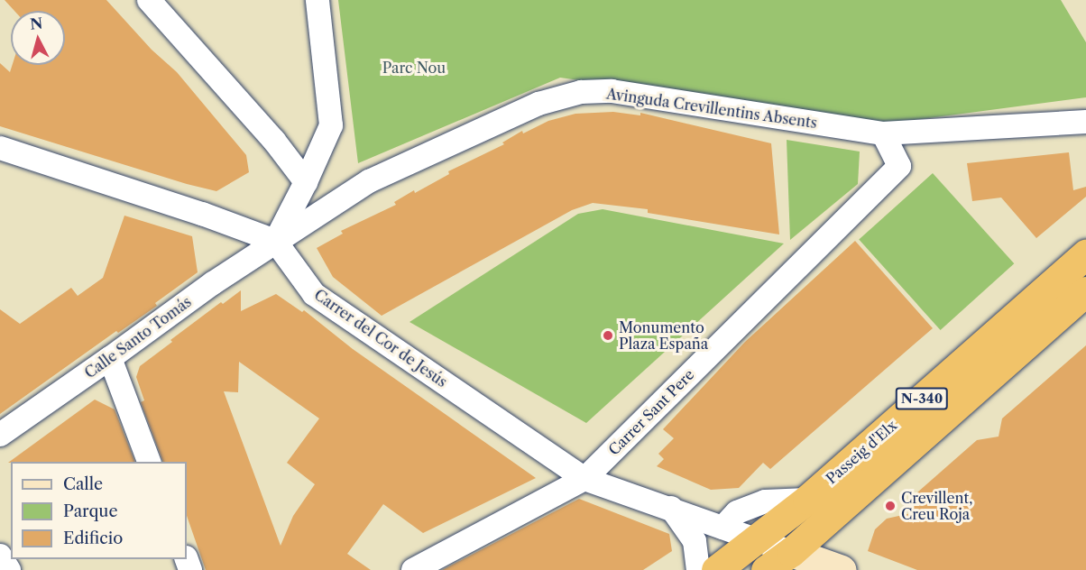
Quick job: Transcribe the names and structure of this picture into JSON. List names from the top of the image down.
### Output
{
  "streets": {
    "highway": ["N-340", "Passeig d'Elx"],
    "street": [
      "Avinguda Crevillentins Absents",
      "Calle Santo Tomás",
      "Carrer del Cor de Jesús",
      "Carrer Sant Pere"
    ]
  },
  "crossings": [
    ["Avinguda Crevillentins Absents", "Calle Santo Tomás"],
    ["Avinguda Crevillentins Absents", "Carrer del Cor de Jesús"],
    ["Avinguda Crevillentins Absents", "Carrer Sant Pere"],
    ["Calle Santo Tomás", "Carrer del Cor de Jesús"],
    ["Carrer del Cor de Jesús", "N-340"],
    ["Carrer del Cor de Jesús", "Carrer Sant Pere"],
    ["Carrer del Cor de Jesús", "Passeig d'Elx"],
    ["N-340", "Passeig d'Elx"]
  ],
  "parks": ["Parc Nou"],
  "places": ["Monumento Plaza España", "Crevillent, Creu Roja"],
  "legend": ["Calle", "Parque", "Edificio"],
  "north": "top"
}
